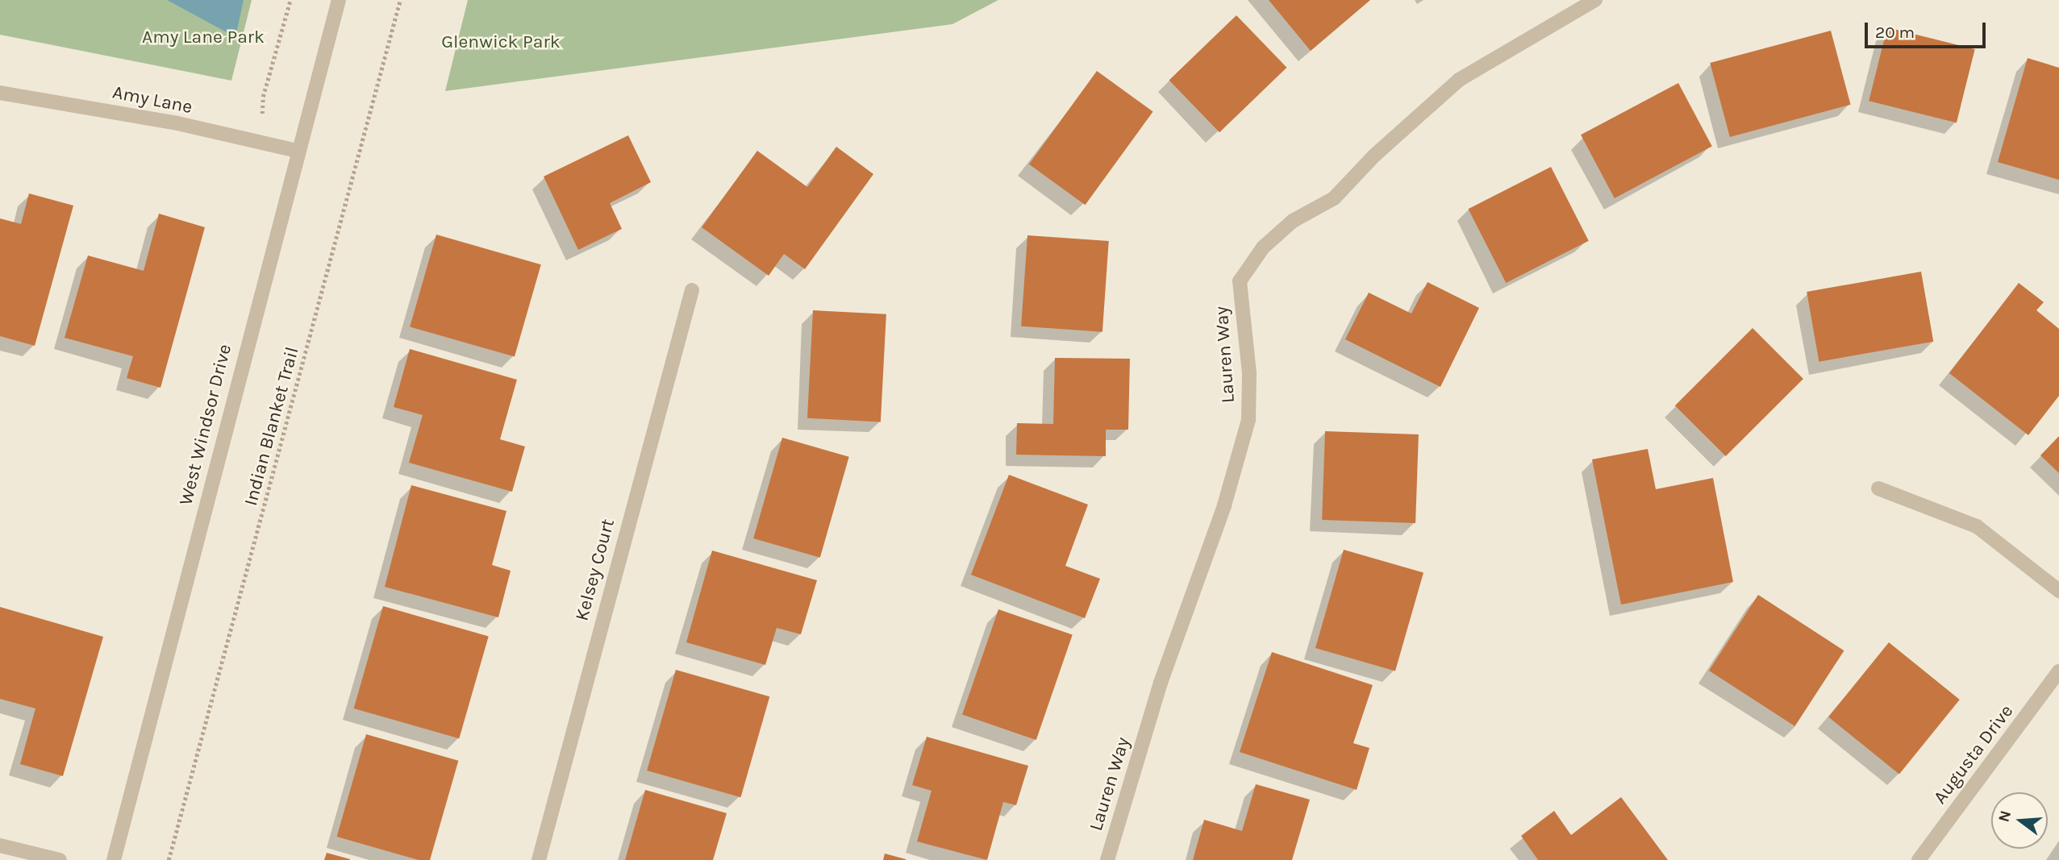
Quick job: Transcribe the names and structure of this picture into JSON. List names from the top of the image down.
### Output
{
  "streets": {
    "street": [
      "Amy Lane",
      "Lauren Way",
      "West Windsor Drive",
      "Kelsey Court",
      "Augusta Drive"
    ],
    "path": ["Indian Blanket Trail"]
  },
  "crossings": [
    ["Amy Lane", "West Windsor Drive"]
  ],
  "parks": ["Amy Lane Park", "Glenwick Park"],
  "scale_bar": "20 m",
  "north": "left"
}
